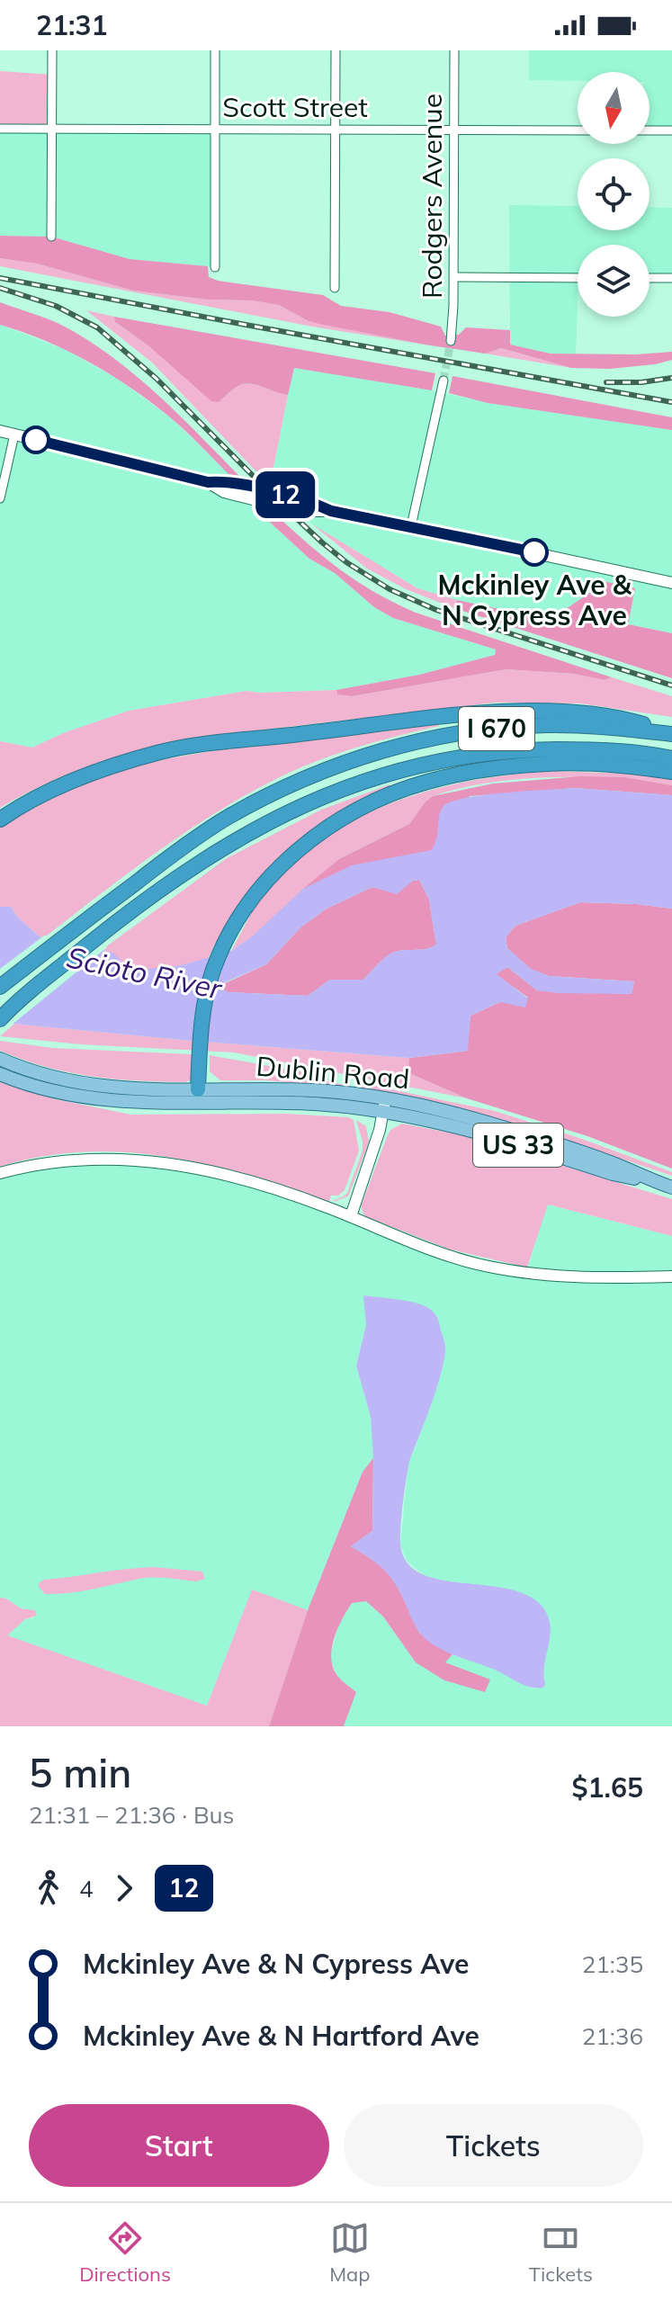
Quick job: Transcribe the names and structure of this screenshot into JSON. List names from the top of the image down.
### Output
{
  "streets": {
    "highway": ["I 670"],
    "main road": ["Dublin Road", "US 33"],
    "street": ["Scott Street", "Rodgers Avenue"]
  },
  "crossings": [
    ["Scott Street", "Rodgers Avenue"]
  ],
  "water": ["Scioto River"],
  "places": ["Mckinley Ave & N Cypress Ave"],
  "lines": ["bus line 12"],
  "north": "bottom",
  "page": {
    "status": "21:31",
    "on_map": "12",
    "heading": ["5 min", "21:31 – 21:36 · Bus", "$1.65"],
    "legs": ["4", "12"],
    "list": [
      {
        "name": "Mckinley Ave & N Cypress Ave",
        "value": "21:35"
      },
      {
        "name": "Mckinley Ave & N Hartford Ave",
        "value": "21:36"
      }
    ],
    "buttons": ["Start", "Tickets"],
    "tabs": ["Directions", "Map", "Tickets"]
  }
}
